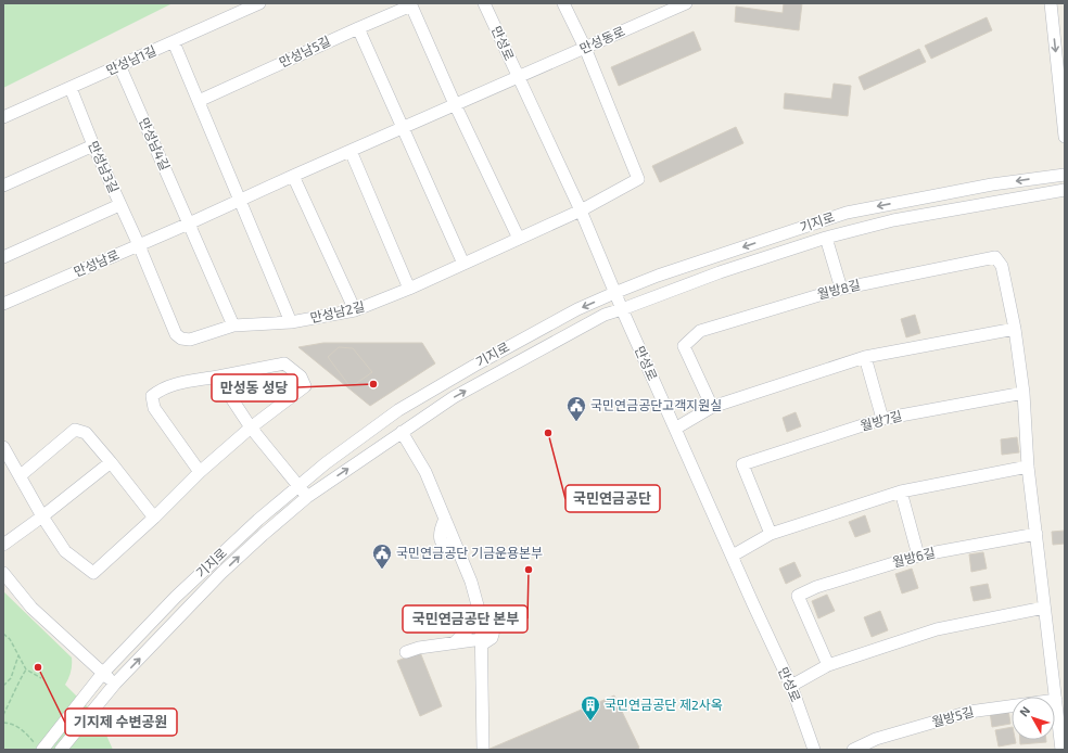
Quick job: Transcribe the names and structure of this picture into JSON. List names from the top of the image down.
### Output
{
  "streets": {
    "street": [
      "만성동로",
      "만성로",
      "만성남5길",
      "만성남1길",
      "만성남4길",
      "만성남3길",
      "기지로",
      "만성남로",
      "월방8길",
      "만성남2길",
      "월방7길",
      "월방6길",
      "월방5길"
    ]
  },
  "crossings": [
    ["만성동로", "만성로"],
    ["만성동로", "만성남로"],
    ["만성동로", "만성남2길"],
    ["만성로", "기지로"],
    ["만성로", "만성남로"],
    ["만성로", "만성남2길"],
    ["만성남1길", "만성남4길"],
    ["만성남1길", "만성남3길"],
    ["만성남4길", "만성남로"],
    ["만성남3길", "만성남로"],
    ["만성남3길", "만성남2길"],
    ["만성남로", "만성남2길"],
    ["월방8길", "월방7길"]
  ],
  "places": {
    "other": [
      "만성동 성당",
      "국민연금공단",
      "국민연금공단 본부",
      "기지제 수변공원"
    ],
    "public building": ["국민연금공단고객지원실", "국민연금공단 기금운용본부"],
    "building": ["국민연금공단 제2사옥"]
  },
  "north": "top left"
}
